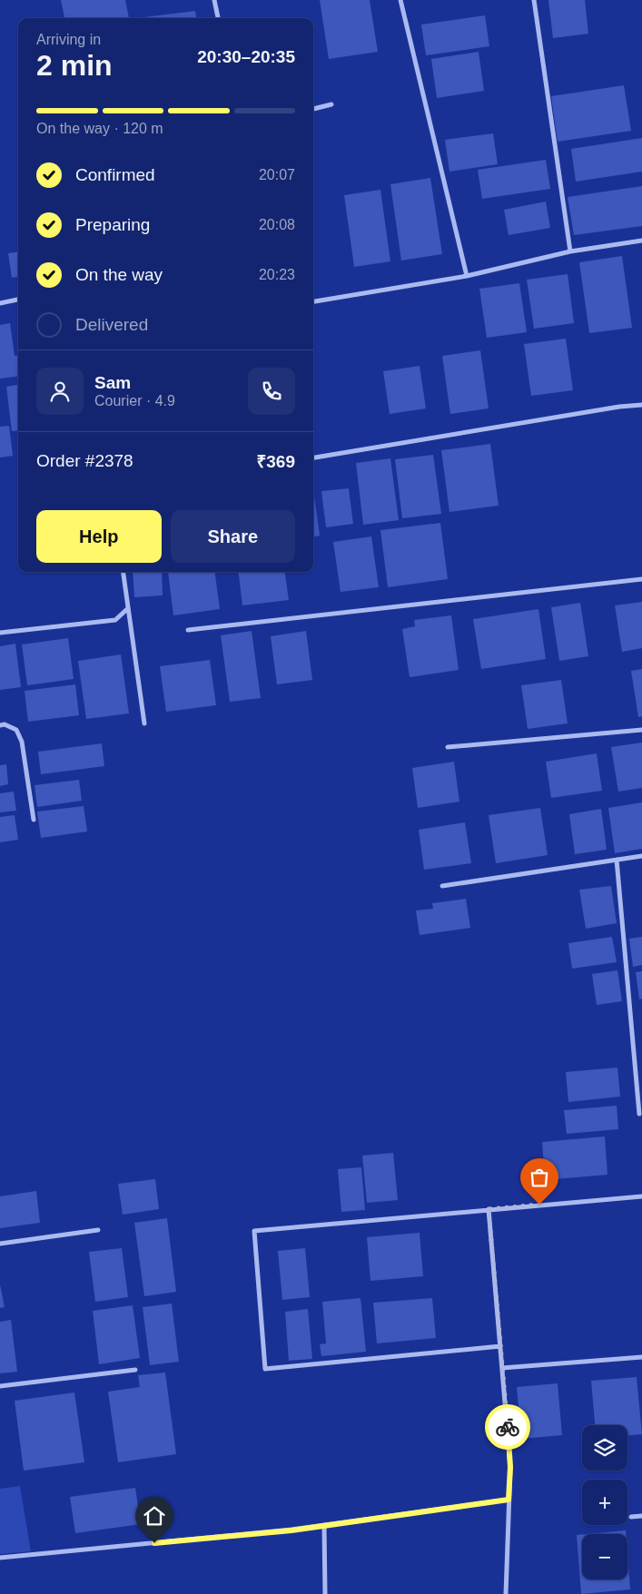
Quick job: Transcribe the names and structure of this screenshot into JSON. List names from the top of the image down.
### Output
{
  "page": {
    "heading": ["2 min", "Arriving in", "20:30–20:35"],
    "panel": [
      "Sam",
      "Courier · 4.9",
      "Order #2378",
      "₹369"
    ],
    "bar": "On the way · 120 m",
    "list": [
      ["Confirmed", "20:07"],
      ["Preparing", "20:08"],
      ["On the way", "20:23"],
      "Delivered"
    ],
    "buttons": ["Help", "Share"],
    "map_buttons": ["+", "−"]
  }
}
